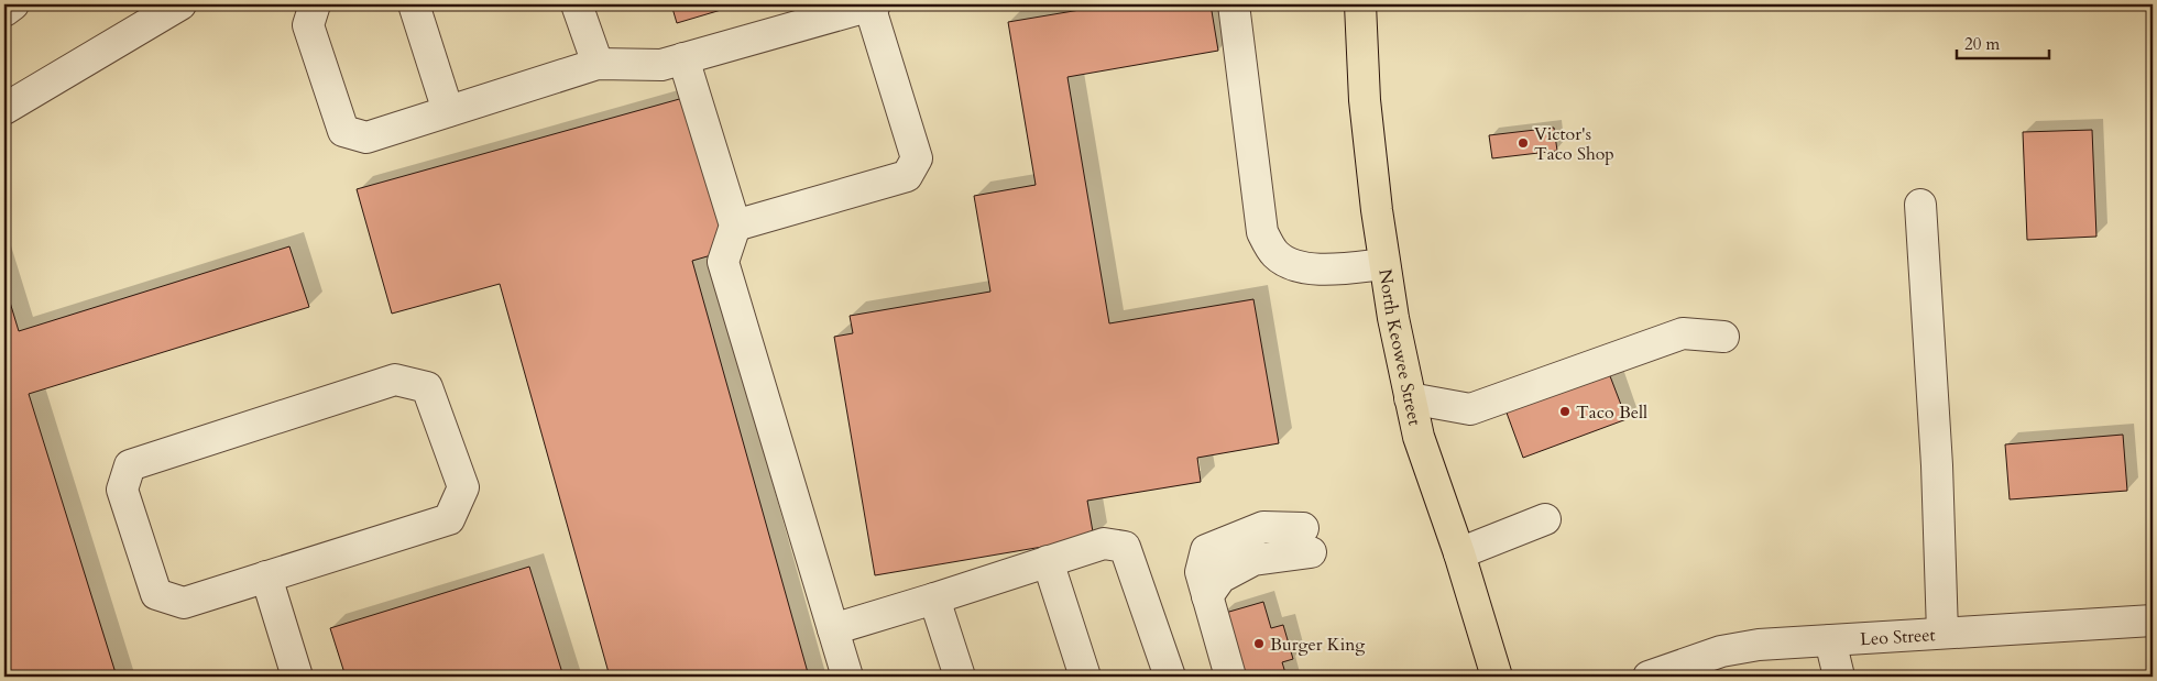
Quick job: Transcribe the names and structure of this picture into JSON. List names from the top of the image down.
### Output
{
  "streets": {
    "main road": ["North Keowee Street"],
    "street": ["Leo Street"]
  },
  "places": ["Victor's Taco Shop", "Taco Bell", "Burger King"],
  "scale_bar": "20 m"
}
